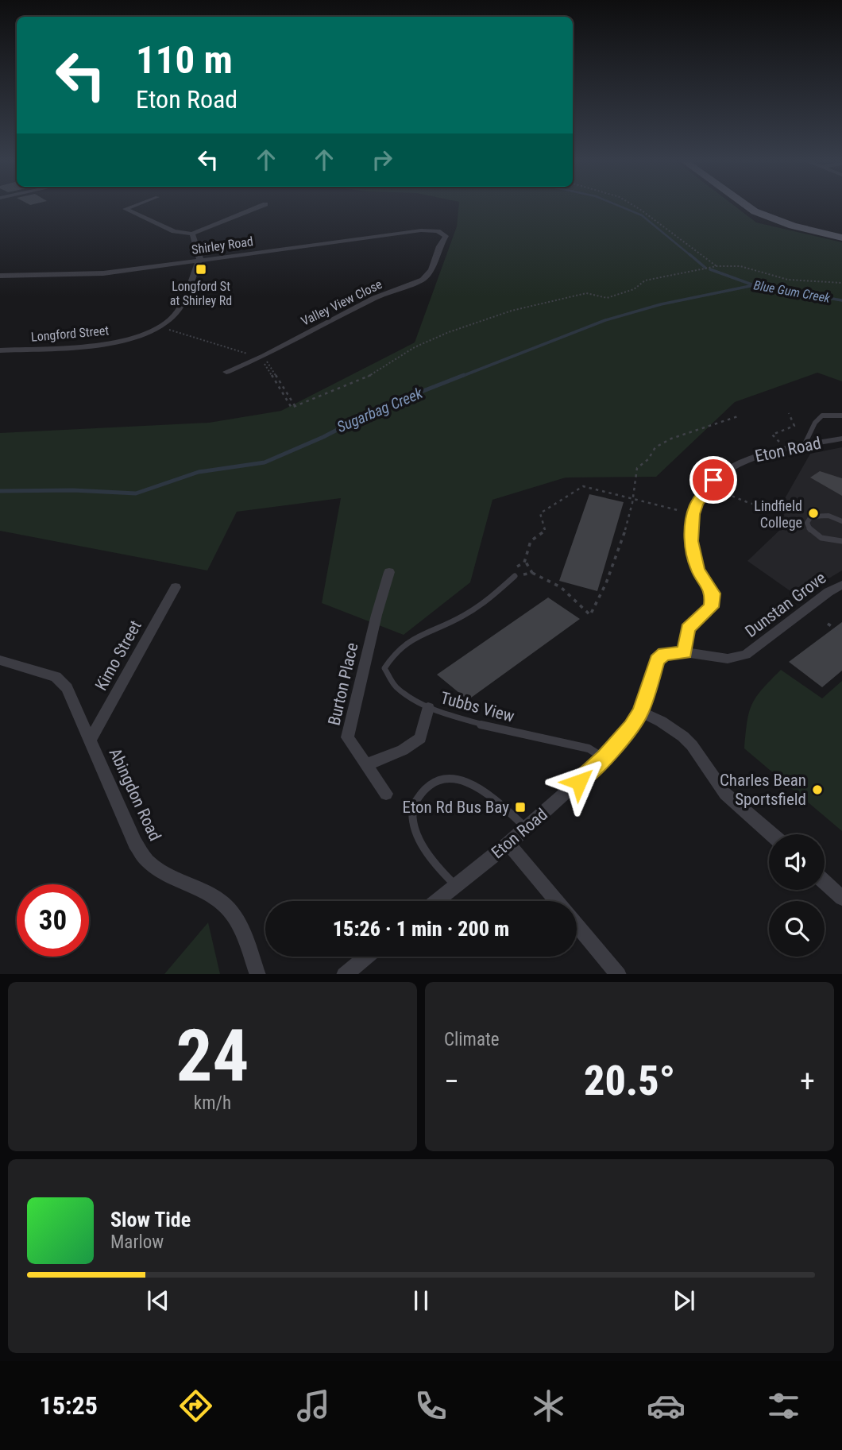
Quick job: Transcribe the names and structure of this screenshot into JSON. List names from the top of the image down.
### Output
{
  "streets": {
    "street": [
      "Shirley Road",
      "Valley View Close",
      "Longford Street",
      "Eton Road",
      "Dunstan Grove",
      "Kimo Street",
      "Burton Place",
      "Abingdon Road"
    ],
    "lane": ["Tubbs View"]
  },
  "crossings": [
    ["Shirley Road", "Valley View Close"],
    ["Shirley Road", "Longford Street"],
    ["Eton Road", "Dunstan Grove"],
    ["Eton Road", "Tubbs View"],
    ["Kimo Street", "Abingdon Road"]
  ],
  "water": ["Blue Gum Creek", "Sugarbag Creek"],
  "places": {
    "transit": ["Longford St at Shirley Rd", "Eton Rd Bus Bay"],
    "other": ["Lindfield College", "Charles Bean Sportsfield"]
  },
  "page": {
    "turn": ["110 m", "Eton Road"],
    "limit": "30",
    "trip": "15:26 · 1 min · 200 m",
    "tile": [
      ["24", "km/h"],
      "Climate"
    ],
    "heat": ["−", "20.5°", "+"],
    "song": ["Slow Tide", "Marlow"],
    "tabs": "15:25"
  }
}
